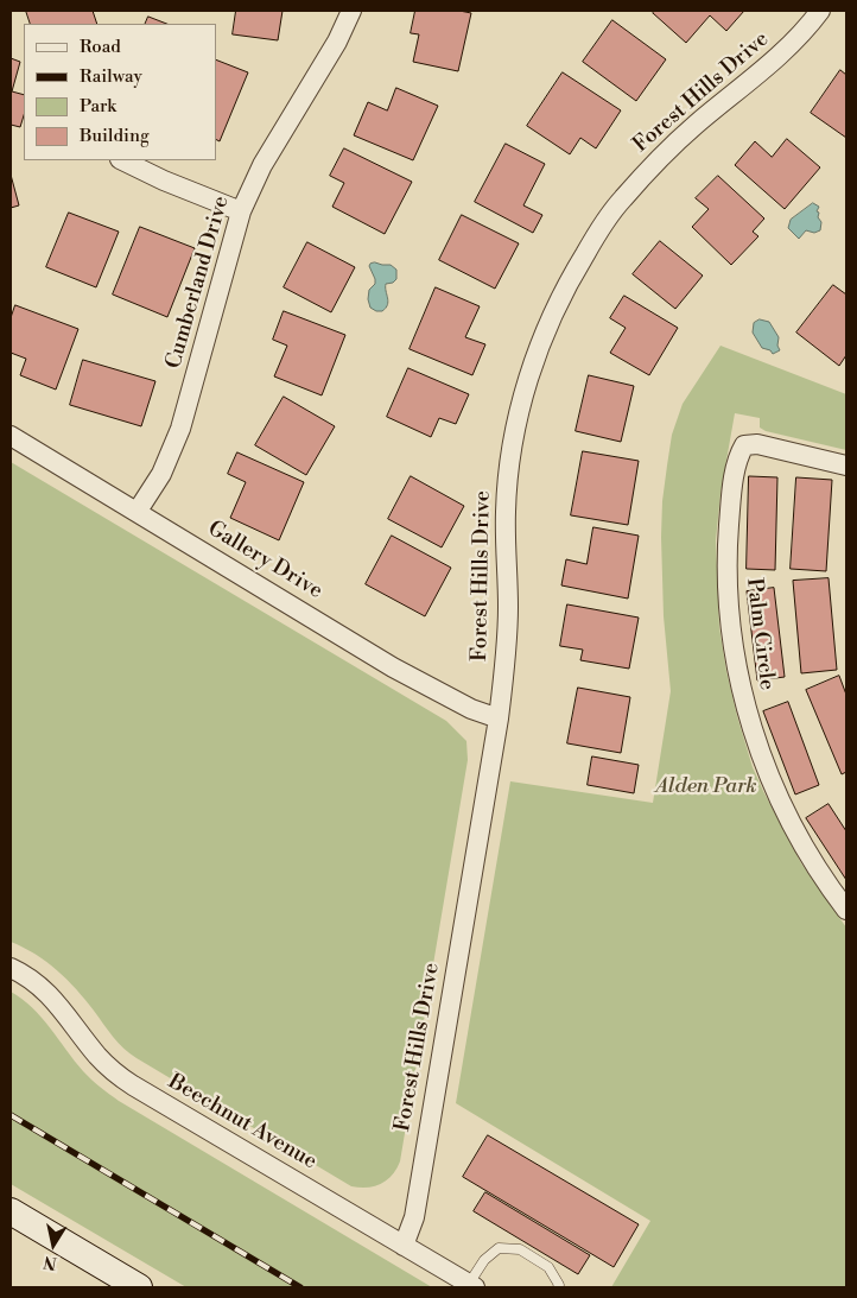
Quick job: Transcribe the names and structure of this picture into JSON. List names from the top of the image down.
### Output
{
  "streets": {
    "street": [
      "Forest Hills Drive",
      "Cumberland Drive",
      "Gallery Drive",
      "Palm Circle",
      "Beechnut Avenue"
    ]
  },
  "crossings": [
    ["Forest Hills Drive", "Gallery Drive"],
    ["Forest Hills Drive", "Beechnut Avenue"],
    ["Cumberland Drive", "Gallery Drive"]
  ],
  "parks": ["Alden Park"],
  "legend": [
    "Road",
    "Railway",
    "Park",
    "Building"
  ],
  "north": "bottom"
}
